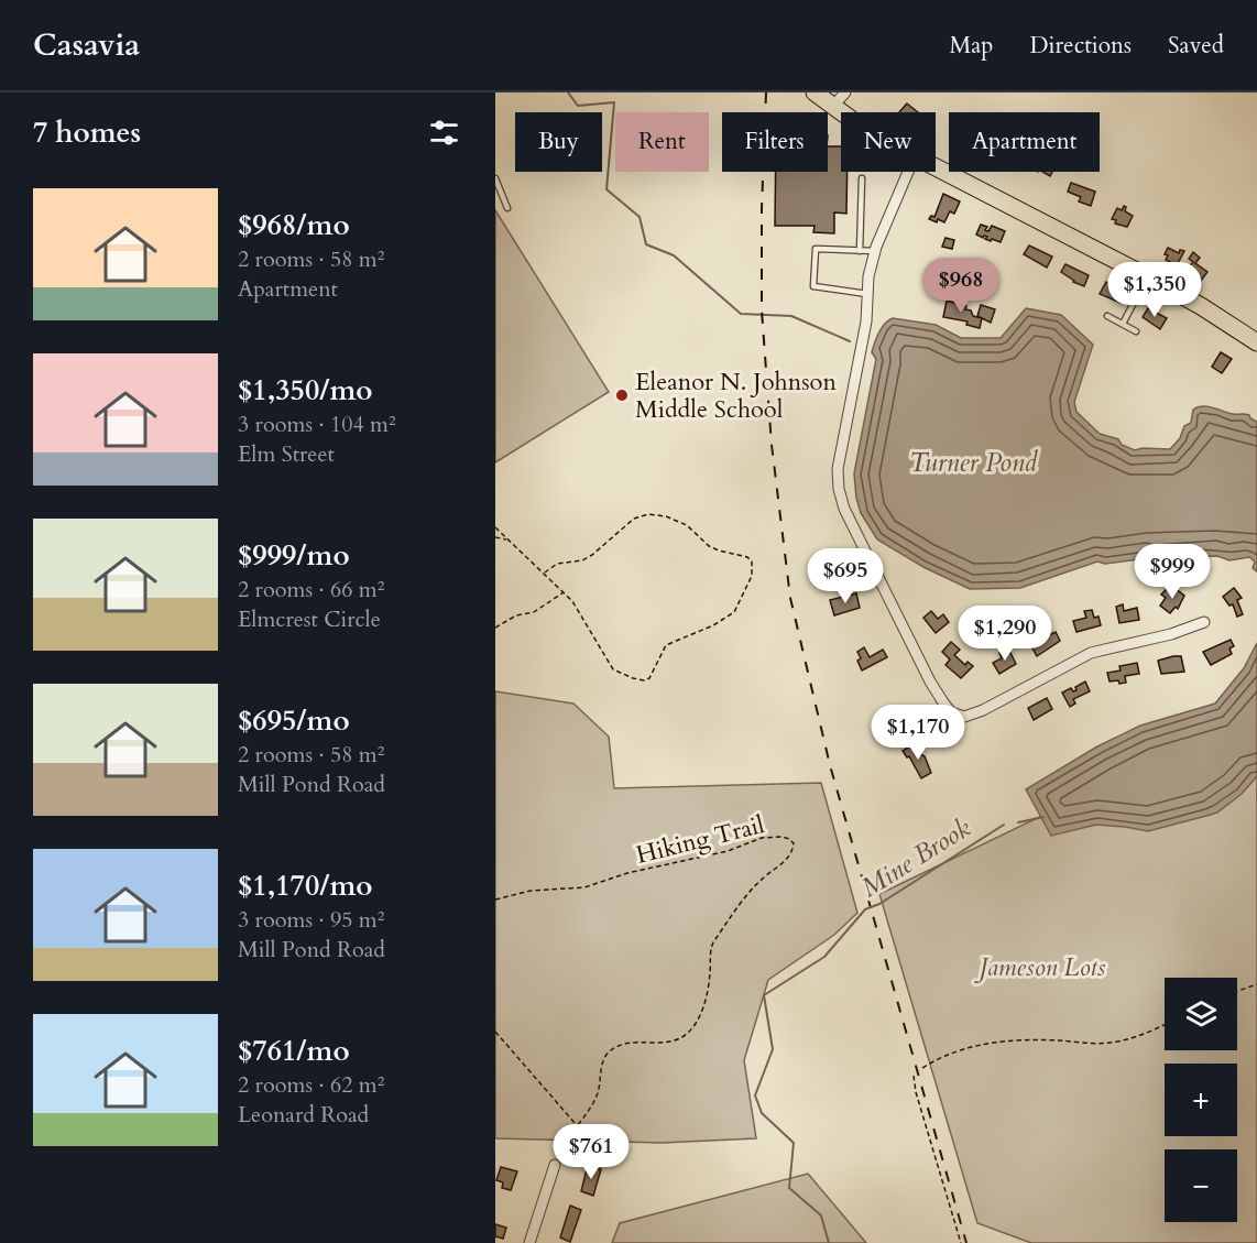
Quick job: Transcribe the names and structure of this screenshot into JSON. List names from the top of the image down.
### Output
{
  "streets": {
    "path": ["Hiking Trail"]
  },
  "water": ["Turner Pond", "Mine Brook"],
  "parks": ["Jameson Lots"],
  "places": ["Eleanor N. Johnson Middle School"],
  "page": {
    "header": "Casavia",
    "nav": ["Map", "Directions", "Saved"],
    "heading": "7 homes",
    "chip": [
      "Buy",
      "Rent",
      "Filters",
      "New",
      "Apartment"
    ],
    "list": [
      {
        "name": "$968/mo",
        "note": "2 rooms · 58 m² · Apartment"
      },
      {
        "name": "$1,350/mo",
        "note": "3 rooms · 104 m² · Elm Street"
      },
      {
        "name": "$999/mo",
        "note": "2 rooms · 66 m² · Elmcrest Circle"
      },
      {
        "name": "$695/mo",
        "note": "2 rooms · 58 m² · Mill Pond Road"
      },
      {
        "name": "$1,170/mo",
        "note": "3 rooms · 95 m² · Mill Pond Road"
      },
      {
        "name": "$761/mo",
        "note": "2 rooms · 62 m² · Leonard Road"
      }
    ],
    "price": [
      "$968",
      "$1,350",
      "$999",
      "$695",
      "$1,290",
      "$1,170",
      "$761"
    ],
    "map_buttons": ["+", "−"]
  }
}
